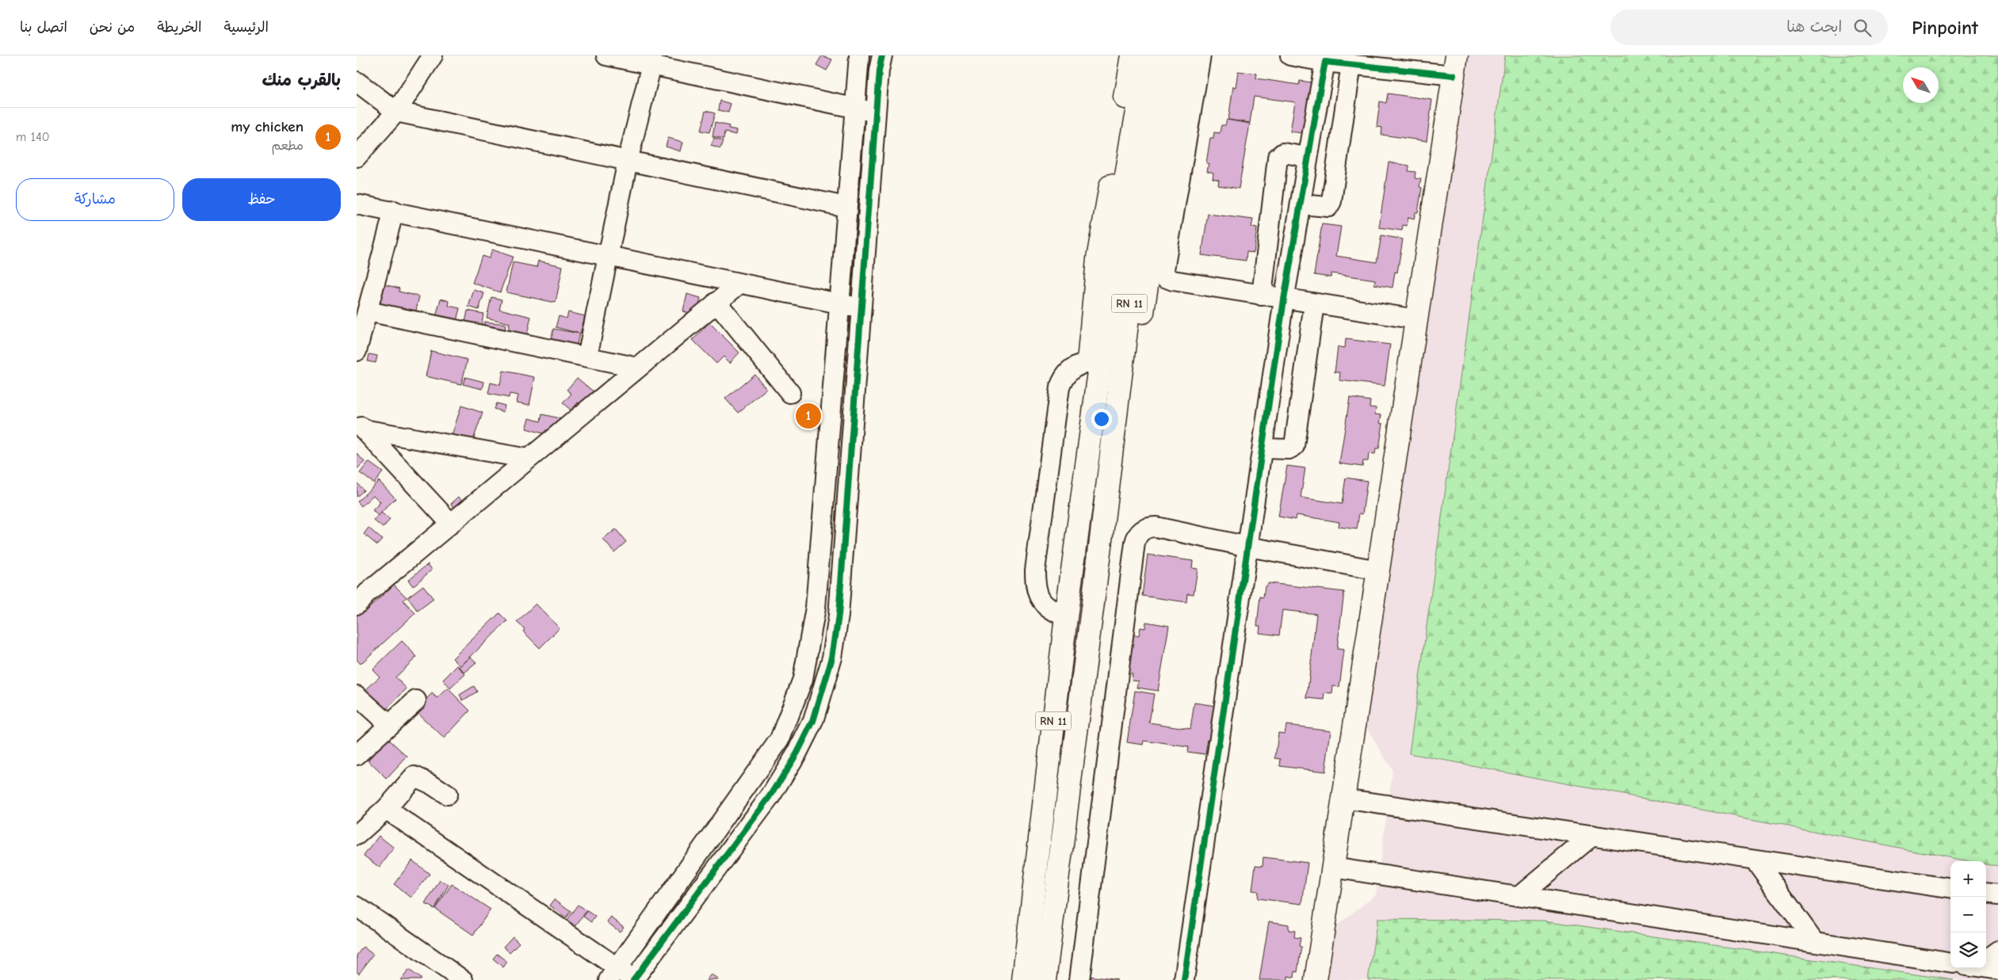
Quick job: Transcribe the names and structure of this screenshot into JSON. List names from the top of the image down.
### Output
{
  "streets": {
    "main road": ["RN 11"]
  },
  "north": "top left",
  "page": {
    "header": "Pinpoint",
    "search": "ابحث هنا",
    "nav": [
      "الرئيسية",
      "الخريطة",
      "من نحن",
      "اتصل بنا"
    ],
    "heading": "بالقرب منك",
    "list": [
      {
        "mark": "1",
        "name": "my chicken",
        "note": "مطعم",
        "value": "140 m"
      }
    ],
    "buttons": ["حفظ", "مشاركة"],
    "pins": "1",
    "map_buttons": ["+", "−"]
  }
}
